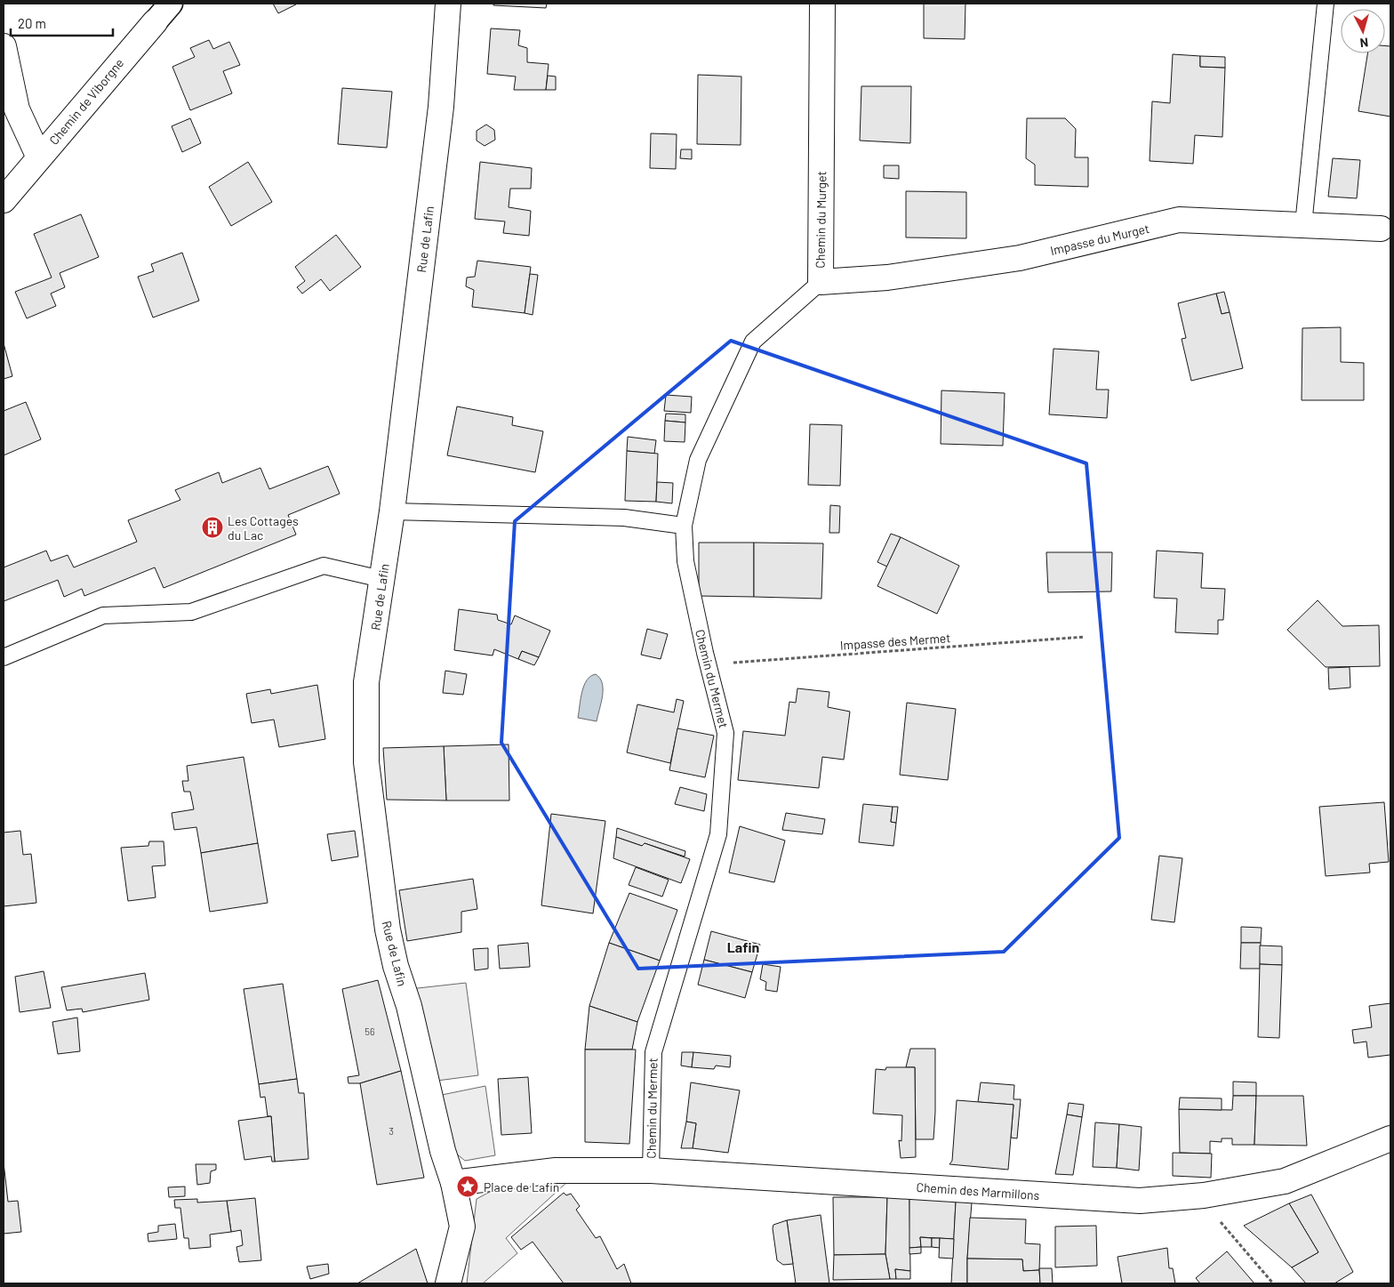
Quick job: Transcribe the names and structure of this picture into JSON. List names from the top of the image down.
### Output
{
  "streets": {
    "street": [
      "Chemin de Viborgne",
      "Chemin du Murget",
      "Rue de Lafin",
      "Impasse du Murget",
      "Chemin des Marmillons"
    ],
    "lane": ["Chemin du Mermet"],
    "path": ["Impasse des Mermet"]
  },
  "crossings": [
    ["Chemin du Murget", "Impasse du Murget"],
    ["Chemin du Murget", "Chemin du Mermet"],
    ["Rue de Lafin", "Chemin des Marmillons"],
    ["Impasse des Mermet", "Chemin du Mermet"],
    ["Chemin du Mermet", "Chemin des Marmillons"]
  ],
  "districts": ["Lafin"],
  "places": {
    "building": ["Les Cottages du Lac"],
    "place": ["Place de Lafin"]
  },
  "house_numbers": ["56", "3"],
  "scale_bar": "20 m",
  "north": "bottom"
}
